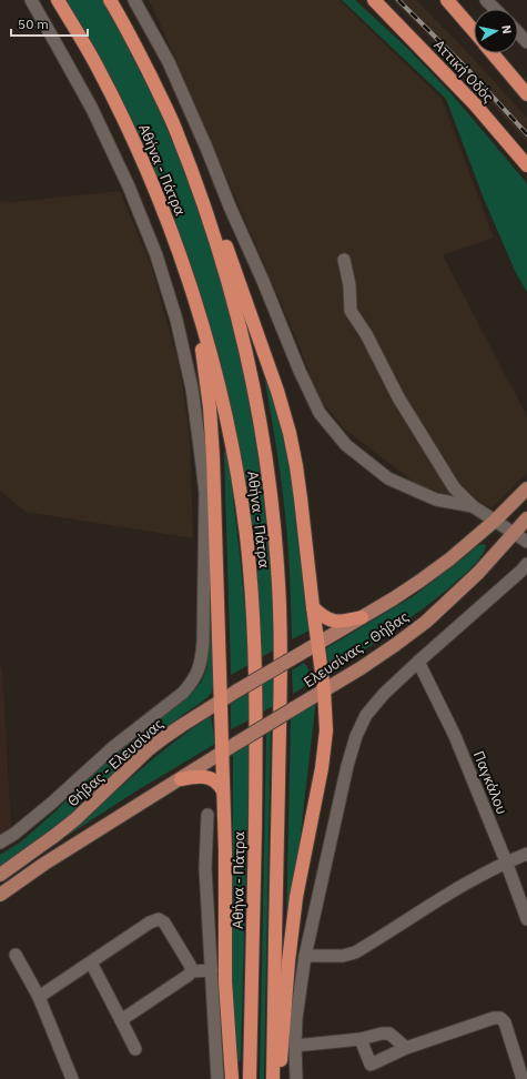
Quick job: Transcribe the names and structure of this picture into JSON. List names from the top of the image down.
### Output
{
  "streets": {
    "highway": ["Αττική Οδός", "Αθήνα - Πάτρα"],
    "main road": ["Ελευσίνας - Θήβας", "Θήβας - Ελευσίνας"],
    "street": ["Παγκάλου"]
  },
  "crossings": [
    ["Ελευσίνας - Θήβας", "Θήβας - Ελευσίνας"]
  ],
  "scale_bar": "50 m",
  "north": "right"
}
